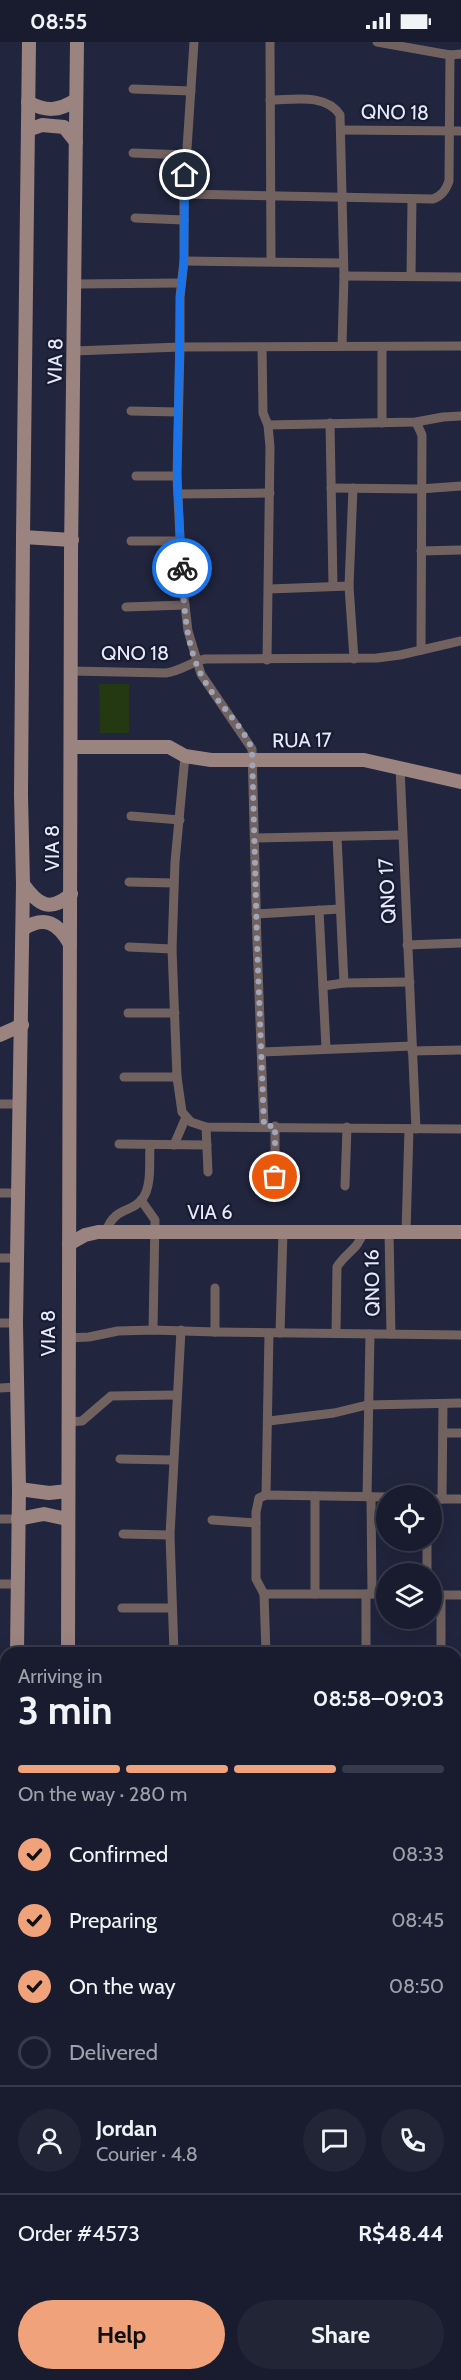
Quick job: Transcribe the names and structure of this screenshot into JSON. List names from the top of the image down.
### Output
{
  "streets": {
    "main road": ["VIA 8", "RUA 17", "VIA 6"],
    "street": ["QNO 18", "QNO 17", "QNO 16"]
  },
  "crossings": [
    ["QNO 18", "VIA 8"],
    ["QNO 18", "RUA 17"],
    ["VIA 8", "RUA 17"],
    ["VIA 8", "VIA 6"],
    ["VIA 8", "QNO 16"],
    ["RUA 17", "QNO 17"],
    ["QNO 17", "VIA 6"],
    ["VIA 6", "QNO 16"]
  ],
  "page": {
    "status": "08:55",
    "heading": ["3 min", "Arriving in", "08:58–09:03"],
    "panel": [
      "Jordan",
      "Courier · 4.8",
      "Order #4573",
      "R$48.44"
    ],
    "bar": "On the way · 280 m",
    "list": [
      ["Confirmed", "08:33"],
      ["Preparing", "08:45"],
      ["On the way", "08:50"],
      "Delivered"
    ],
    "buttons": ["Help", "Share"]
  }
}
